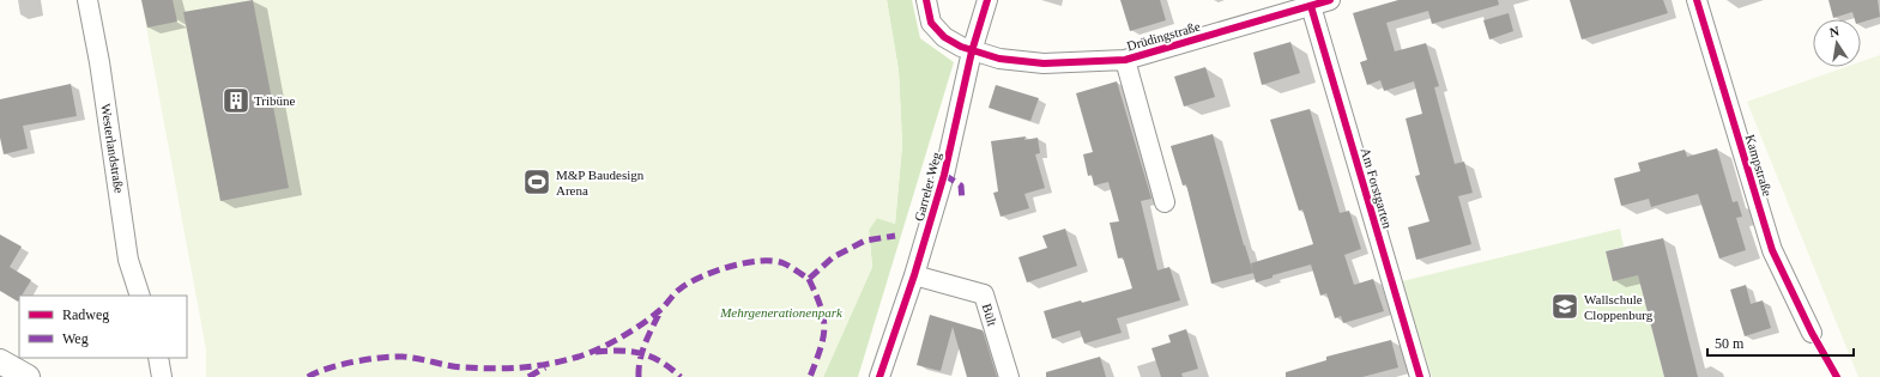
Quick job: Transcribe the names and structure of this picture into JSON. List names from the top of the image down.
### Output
{
  "streets": {
    "street": [
      "Drüdingstraße",
      "Westerlandstraße",
      "Kampstraße",
      "Garreler Weg",
      "Am Forstgarten",
      "Bült"
    ]
  },
  "crossings": [
    ["Drüdingstraße", "Garreler Weg"],
    ["Drüdingstraße", "Am Forstgarten"],
    ["Garreler Weg", "Bült"]
  ],
  "parks": ["Mehrgenerationenpark"],
  "places": {
    "building": ["Tribüne"],
    "sports": ["M&P Baudesign Arena"],
    "school or university": ["Wallschule Cloppenburg"]
  },
  "legend": ["Radweg", "Weg"],
  "scale_bar": "50 m",
  "north": "top"
}
